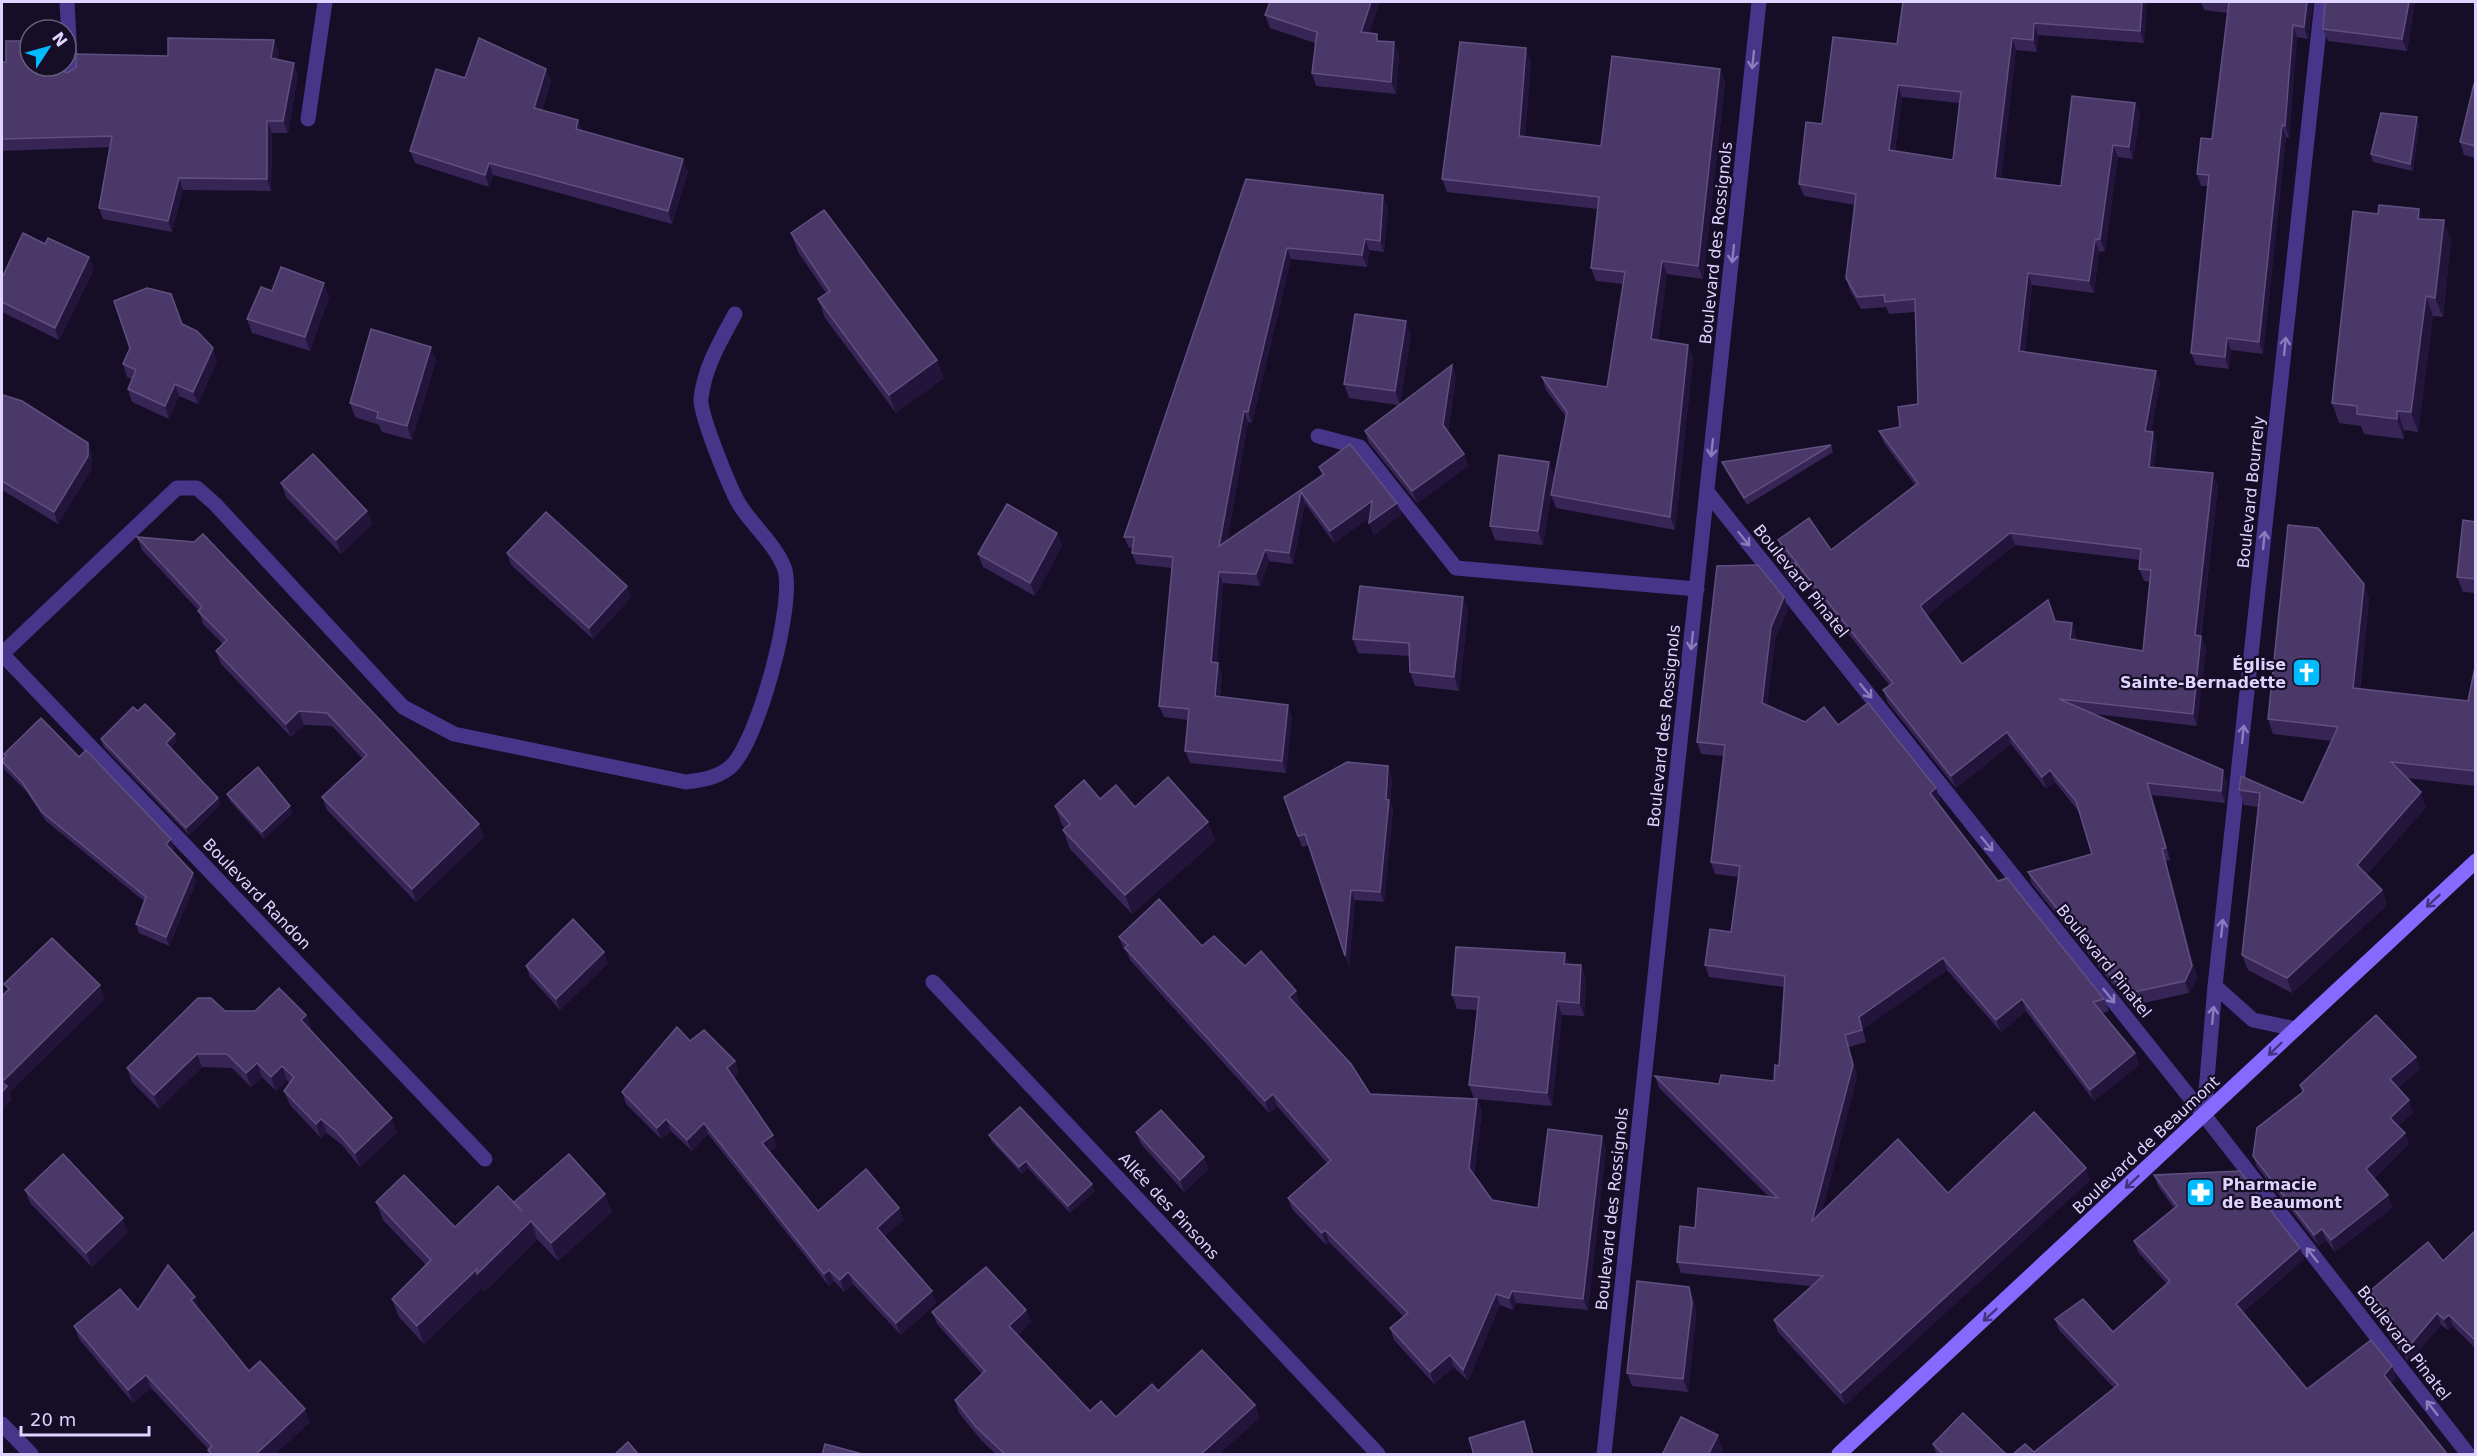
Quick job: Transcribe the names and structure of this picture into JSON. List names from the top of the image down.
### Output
{
  "streets": {
    "street": [
      "Boulevard des Rossignols",
      "Boulevard Bourrely",
      "Boulevard Pinatel",
      "Boulevard Randon",
      "Boulevard de Beaumont",
      "Allée des Pinsons"
    ]
  },
  "crossings": [
    ["Boulevard des Rossignols", "Boulevard Pinatel"],
    ["Boulevard Bourrely", "Boulevard Pinatel"],
    ["Boulevard Bourrely", "Boulevard de Beaumont"],
    ["Boulevard Pinatel", "Boulevard de Beaumont"]
  ],
  "one_way": ["Boulevard des Rossignols", "Boulevard Bourrely", "Boulevard de Beaumont"],
  "places": {
    "church": ["Église Sainte-Bernadette"],
    "pharmacy": ["Pharmacie de Beaumont"]
  },
  "scale_bar": "20 m",
  "north": "top right"
}
